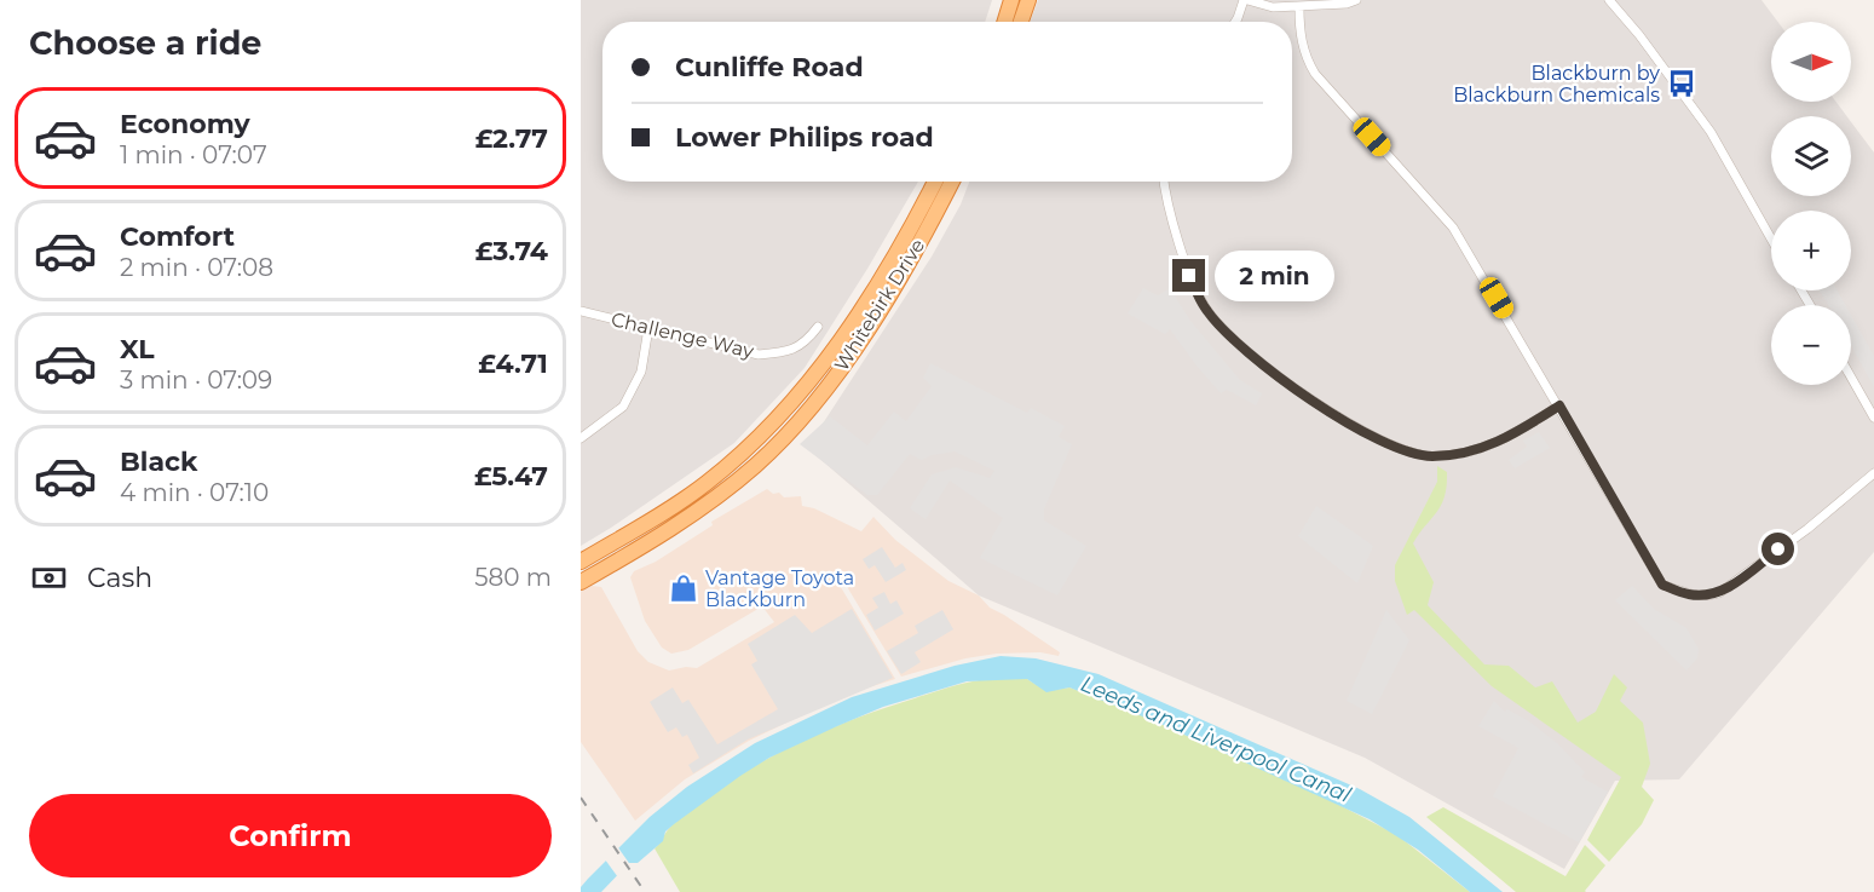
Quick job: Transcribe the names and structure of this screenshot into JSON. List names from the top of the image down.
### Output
{
  "streets": {
    "highway": ["Whitebirk Drive"],
    "street": ["Challenge Way"]
  },
  "water": ["Leeds and Liverpool Canal"],
  "places": {
    "bus stop": ["Blackburn by Blackburn Chemicals"],
    "shop": ["Vantage Toyota Blackburn"]
  },
  "north": "right",
  "page": {
    "heading": "Choose a ride",
    "map_buttons": ["+", "−"],
    "banner": ["Cunliffe Road", "Lower Philips road"],
    "list": [
      {
        "name": "Economy",
        "note": "1 min · 07:07",
        "value": "£2.77"
      },
      {
        "name": "Comfort",
        "note": "2 min · 07:08",
        "value": "£3.74"
      },
      {
        "name": "XL",
        "note": "3 min · 07:09",
        "value": "£4.71"
      },
      {
        "name": "Black",
        "note": "4 min · 07:10",
        "value": "£5.47"
      }
    ],
    "bubble": "2 min",
    "pay": ["Cash", "580 m"],
    "buttons": "Confirm"
  }
}
